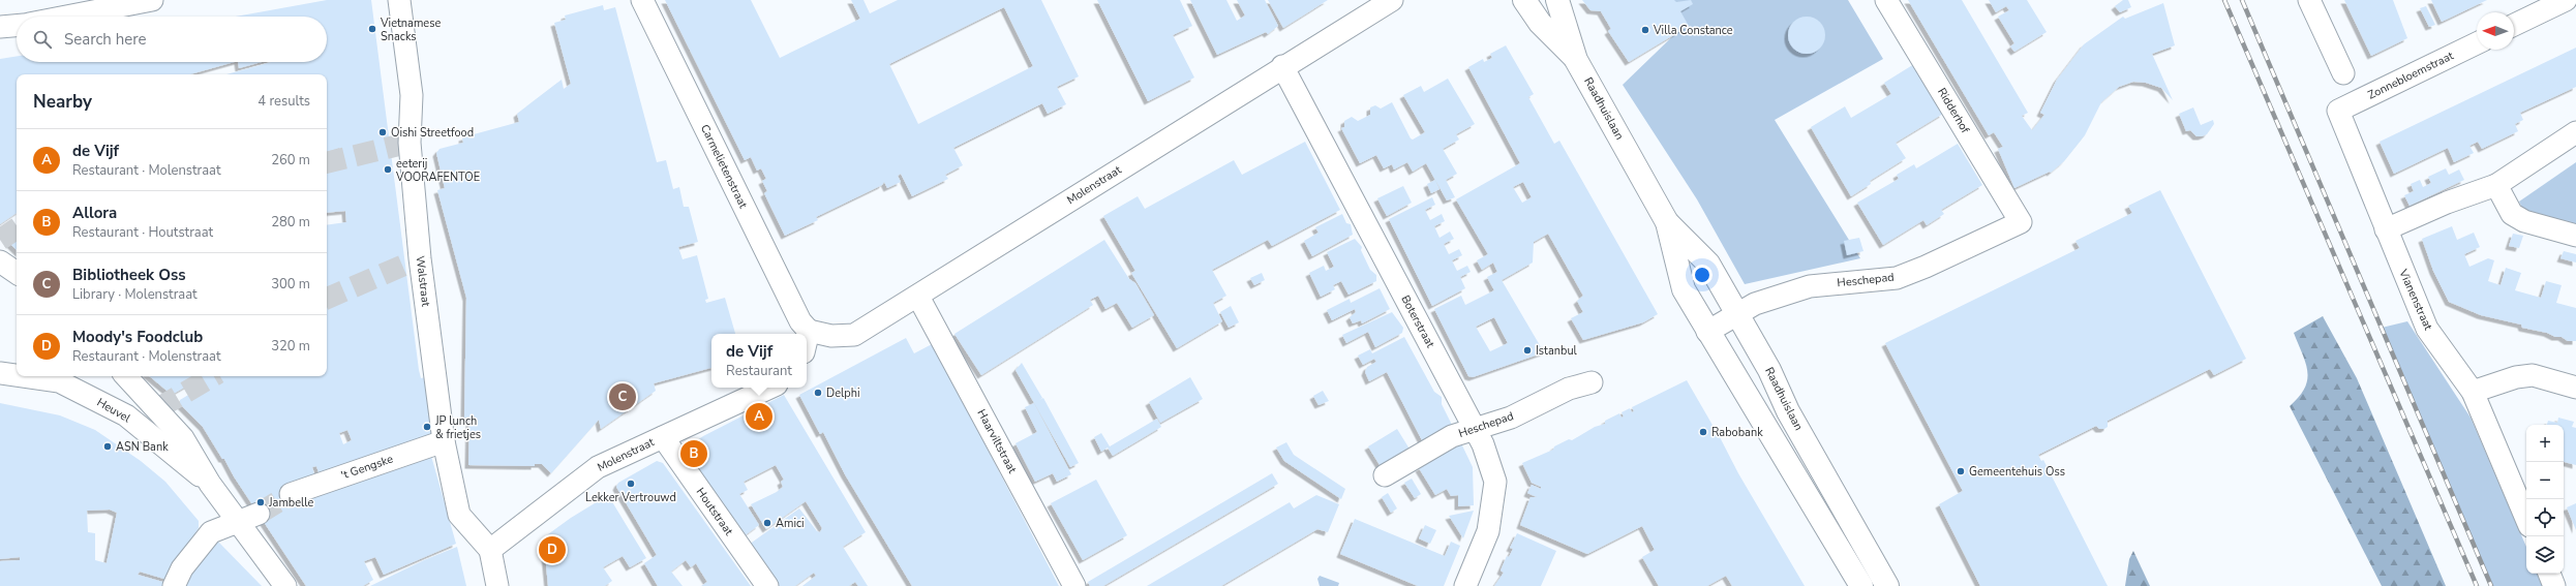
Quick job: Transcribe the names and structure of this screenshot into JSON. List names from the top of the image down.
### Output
{
  "streets": {
    "street": [
      "Zonnebloemstraat",
      "Raadhuislaan",
      "Ridderhof",
      "Carmelietenstraat",
      "Molenstraat",
      "Heschepad",
      "Walstraat",
      "Vianenstraat",
      "Boterstraat",
      "Heuvel",
      "Haarviltstraat",
      "'t Gengske",
      "Houtstraat"
    ]
  },
  "crossings": [
    ["Zonnebloemstraat", "Vianenstraat"],
    ["Raadhuislaan", "Heschepad"],
    ["Ridderhof", "Heschepad"],
    ["Carmelietenstraat", "Molenstraat"],
    ["Molenstraat", "Walstraat"],
    ["Molenstraat", "Boterstraat"],
    ["Molenstraat", "Haarviltstraat"],
    ["Molenstraat", "Houtstraat"],
    ["Heschepad", "Boterstraat"],
    ["Walstraat", "'t Gengske"]
  ],
  "places": [
    "Vietnamese Snacks",
    "Villa Constance",
    "Oishi Streetfood",
    "eeterij VOORAFENTOE",
    "Istanbul",
    "Delphi",
    "JP lunch & frietjes",
    "Rabobank",
    "ASN Bank",
    "Gemeentehuis Oss",
    "Lekker Vertrouwd",
    "Jambelle",
    "Amici"
  ],
  "north": "left",
  "page": {
    "search": "Search here",
    "heading": ["Nearby", "4 results"],
    "list": [
      {
        "mark": "A",
        "name": "de Vijf",
        "note": "Restaurant · Molenstraat",
        "value": "260 m"
      },
      {
        "mark": "B",
        "name": "Allora",
        "note": "Restaurant · Houtstraat",
        "value": "280 m"
      },
      {
        "mark": "C",
        "name": "Bibliotheek Oss",
        "note": "Library · Molenstraat",
        "value": "300 m"
      },
      {
        "mark": "D",
        "name": "Moody's Foodclub",
        "note": "Restaurant · Molenstraat",
        "value": "320 m"
      }
    ],
    "popup": ["de Vijf", "Restaurant"],
    "pins": [
      "C",
      "A",
      "B",
      "D"
    ],
    "map_buttons": ["+", "−"]
  }
}
